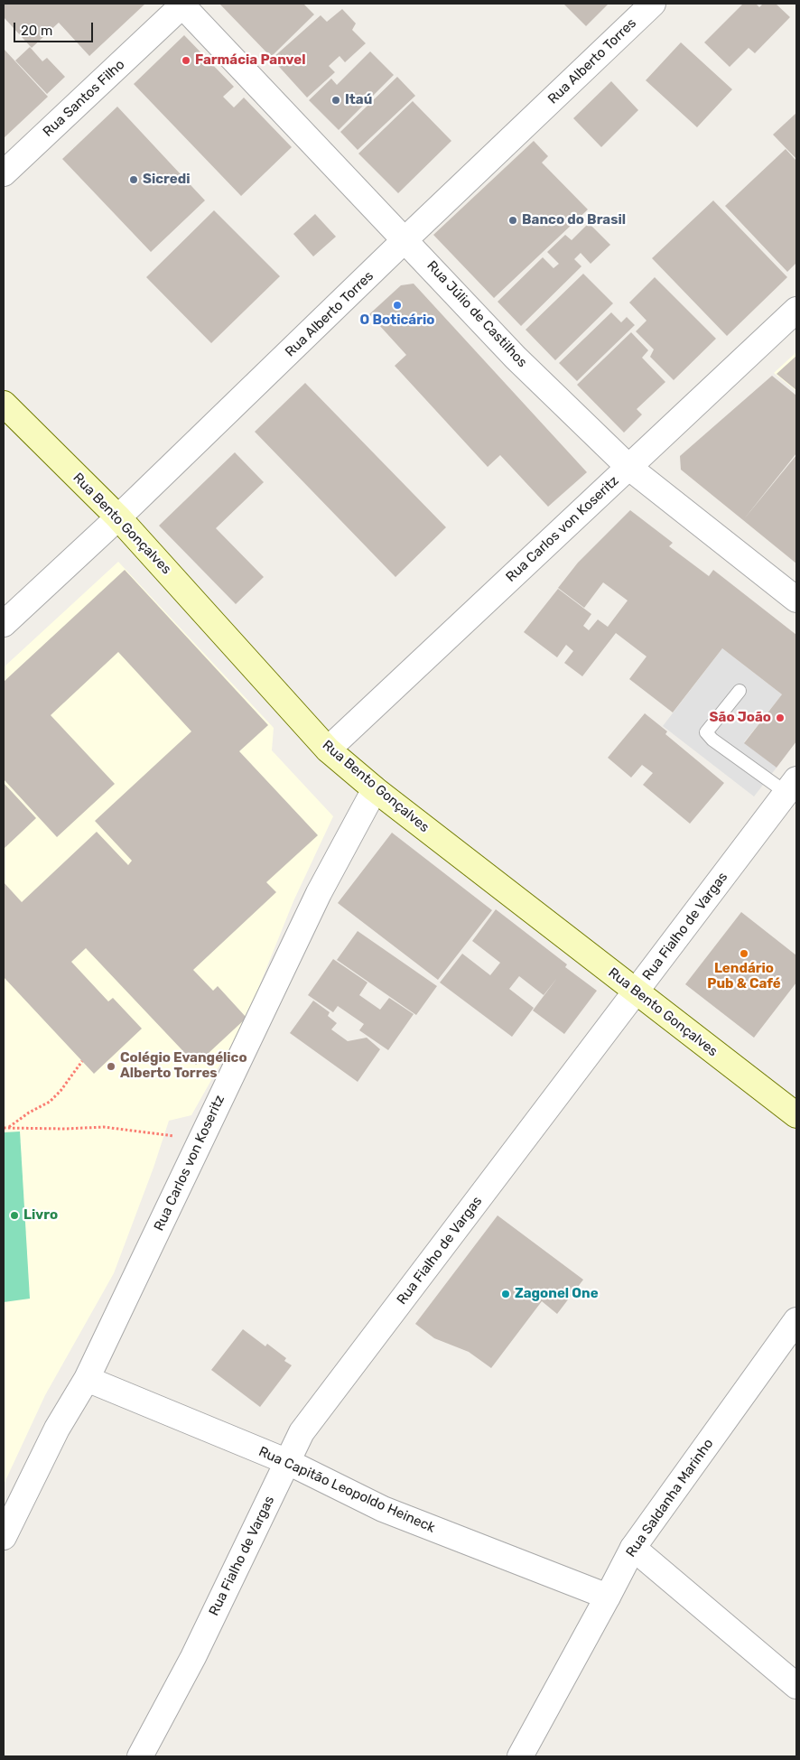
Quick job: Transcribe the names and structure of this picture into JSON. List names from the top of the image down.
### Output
{
  "streets": {
    "main road": ["Rua Bento Gonçalves"],
    "street": [
      "Rua Alberto Torres",
      "Rua Santos Filho",
      "Rua Júlio de Castilhos",
      "Rua Carlos von Koseritz",
      "Rua Fialho de Vargas",
      "Rua Capitão Leopoldo Heineck",
      "Rua Saldanha Marinho"
    ]
  },
  "crossings": [
    ["Rua Alberto Torres", "Rua Júlio de Castilhos"],
    ["Rua Alberto Torres", "Rua Bento Gonçalves"],
    ["Rua Santos Filho", "Rua Júlio de Castilhos"],
    ["Rua Júlio de Castilhos", "Rua Carlos von Koseritz"],
    ["Rua Bento Gonçalves", "Rua Carlos von Koseritz"],
    ["Rua Bento Gonçalves", "Rua Fialho de Vargas"],
    ["Rua Carlos von Koseritz", "Rua Capitão Leopoldo Heineck"],
    ["Rua Fialho de Vargas", "Rua Capitão Leopoldo Heineck"],
    ["Rua Capitão Leopoldo Heineck", "Rua Saldanha Marinho"]
  ],
  "places": [
    "Farmácia Panvel",
    "Itaú",
    "Sicredi",
    "Banco do Brasil",
    "O Boticário",
    "São João",
    "Lendário Pub & Café",
    "Colégio Evangélico Alberto Torres",
    "Livro",
    "Zagonel One"
  ],
  "scale_bar": "20 m"
}
